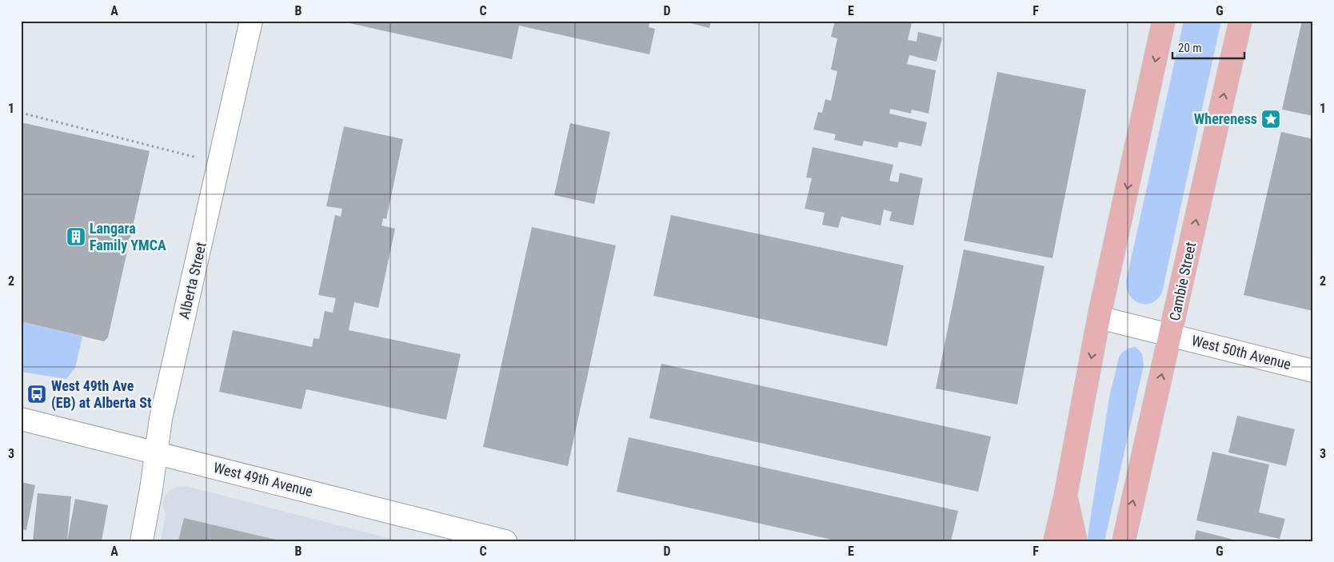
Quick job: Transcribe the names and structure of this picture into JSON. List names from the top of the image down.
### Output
{
  "streets": {
    "main road": ["Cambie Street"],
    "street": ["Alberta Street", "West 50th Avenue", "West 49th Avenue"]
  },
  "crossings": [
    ["Alberta Street", "West 49th Avenue"],
    ["Cambie Street", "West 50th Avenue"]
  ],
  "places": {
    "place": ["Whereness"],
    "building": ["Langara Family YMCA"],
    "bus stop": ["West 49th Ave (EB) at Alberta St"]
  },
  "scale_bar": "20 m",
  "grid": {
    "columns": [
      "A",
      "B",
      "C",
      "D",
      "E",
      "F",
      "G"
    ],
    "rows": ["1", "2", "3"]
  }
}
